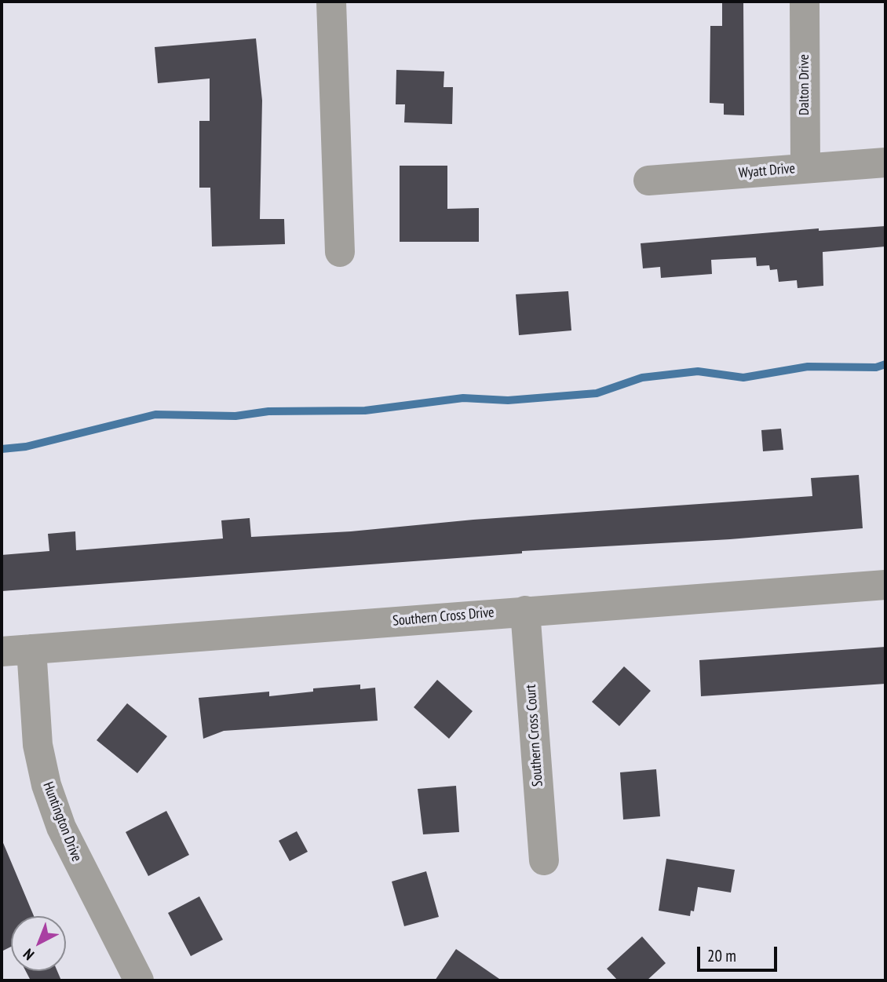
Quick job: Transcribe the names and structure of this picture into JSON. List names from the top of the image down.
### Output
{
  "streets": {
    "street": [
      "Dalton Drive",
      "Wyatt Drive",
      "Southern Cross Drive",
      "Southern Cross Court",
      "Huntington Drive"
    ]
  },
  "crossings": [
    ["Dalton Drive", "Wyatt Drive"],
    ["Southern Cross Drive", "Southern Cross Court"],
    ["Southern Cross Drive", "Huntington Drive"]
  ],
  "scale_bar": "20 m",
  "north": "bottom left"
}
